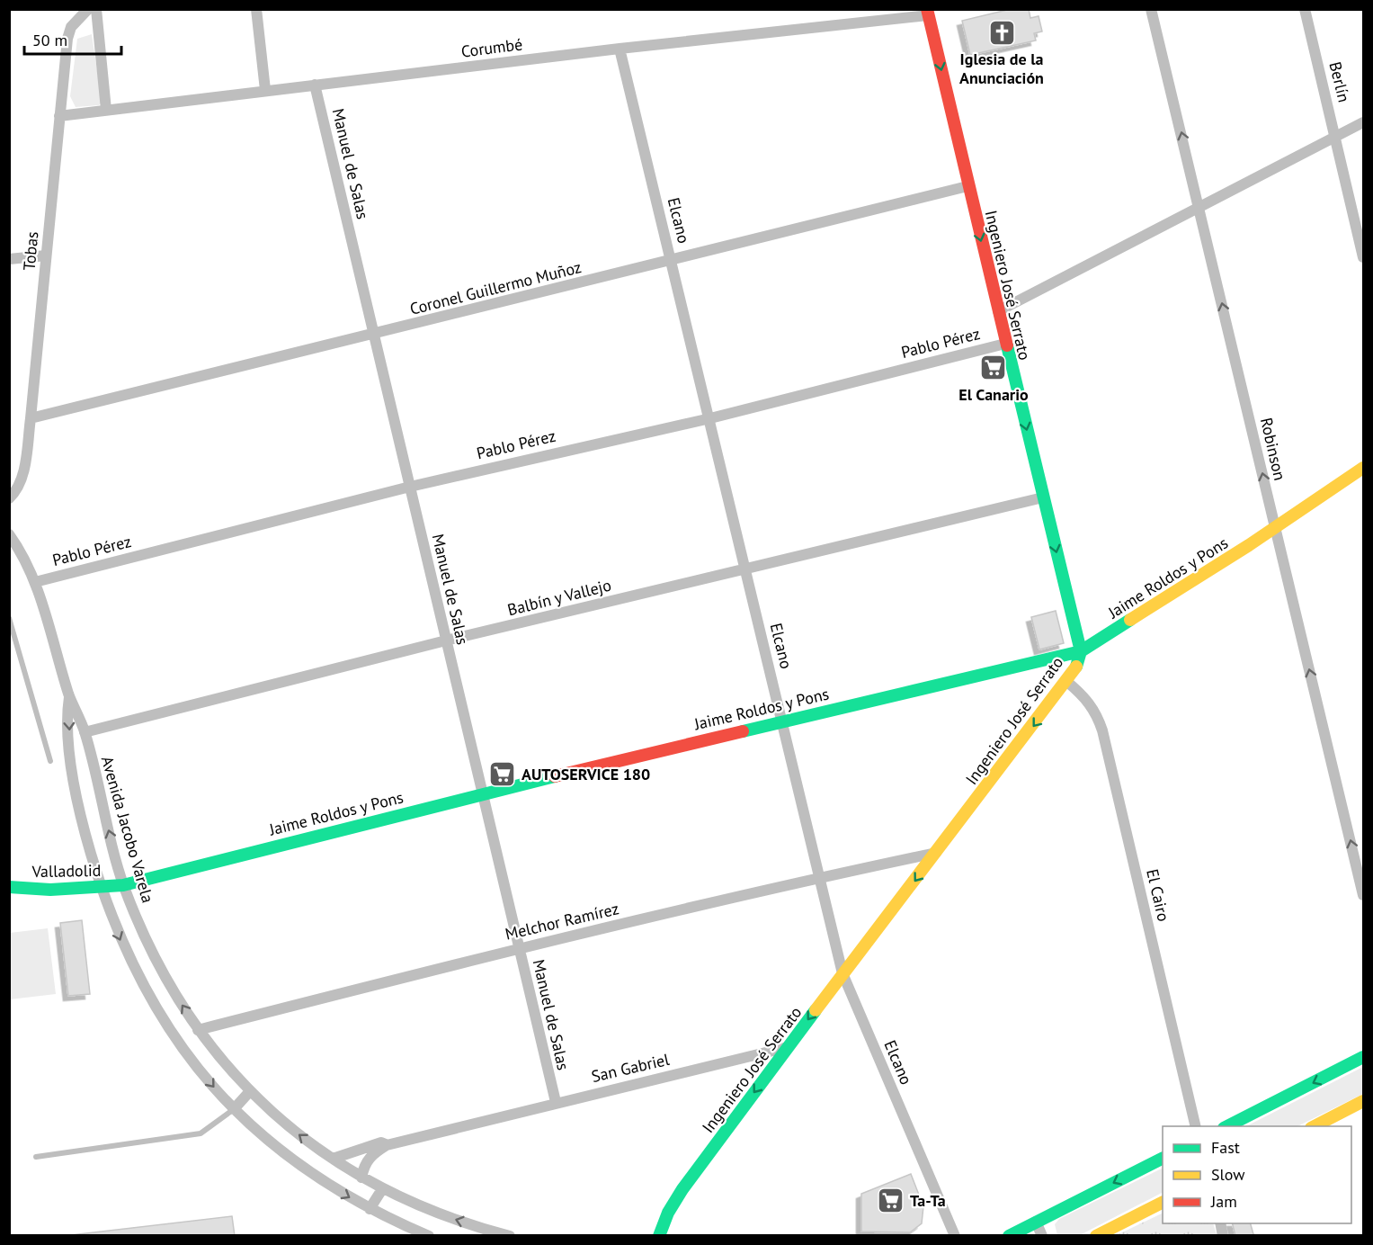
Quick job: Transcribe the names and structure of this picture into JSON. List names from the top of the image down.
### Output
{
  "streets": {
    "street": [
      "Corumbé",
      "Berlín",
      "Manuel de Salas",
      "Elcano",
      "Tobas",
      "Ingeniero José Serrato",
      "Coronel Guillermo Muñoz",
      "Pablo Pérez",
      "Robinson",
      "Jaime Roldos y Pons",
      "Balbín y Vallejo",
      "Avenida Jacobo Varela",
      "Valladolid",
      "El Cairo",
      "Melchor Ramírez",
      "San Gabriel"
    ]
  },
  "crossings": [
    ["Corumbé", "Manuel de Salas"],
    ["Corumbé", "Elcano"],
    ["Corumbé", "Tobas"],
    ["Corumbé", "Ingeniero José Serrato"],
    ["Berlín", "Pablo Pérez"],
    ["Manuel de Salas", "Coronel Guillermo Muñoz"],
    ["Manuel de Salas", "Pablo Pérez"],
    ["Manuel de Salas", "Jaime Roldos y Pons"],
    ["Manuel de Salas", "Balbín y Vallejo"],
    ["Manuel de Salas", "Melchor Ramírez"],
    ["Manuel de Salas", "San Gabriel"],
    ["Elcano", "Ingeniero José Serrato"],
    ["Elcano", "Coronel Guillermo Muñoz"],
    ["Elcano", "Pablo Pérez"],
    ["Elcano", "Jaime Roldos y Pons"],
    ["Elcano", "Balbín y Vallejo"],
    ["Elcano", "Melchor Ramírez"],
    ["Tobas", "Coronel Guillermo Muñoz"],
    ["Ingeniero José Serrato", "Coronel Guillermo Muñoz"],
    ["Ingeniero José Serrato", "Pablo Pérez"],
    ["Ingeniero José Serrato", "Jaime Roldos y Pons"],
    ["Ingeniero José Serrato", "Balbín y Vallejo"],
    ["Ingeniero José Serrato", "El Cairo"],
    ["Ingeniero José Serrato", "Melchor Ramírez"],
    ["Ingeniero José Serrato", "San Gabriel"],
    ["Pablo Pérez", "Robinson"],
    ["Pablo Pérez", "Avenida Jacobo Varela"],
    ["Robinson", "Jaime Roldos y Pons"],
    ["Jaime Roldos y Pons", "Avenida Jacobo Varela"],
    ["Jaime Roldos y Pons", "Valladolid"],
    ["Balbín y Vallejo", "Avenida Jacobo Varela"],
    ["Avenida Jacobo Varela", "Valladolid"],
    ["Avenida Jacobo Varela", "Melchor Ramírez"],
    ["Avenida Jacobo Varela", "San Gabriel"]
  ],
  "one_way": ["Ingeniero José Serrato", "Robinson"],
  "places": {
    "church": ["Iglesia de la Anunciación"],
    "supermarket": ["El Canario", "AUTOSERVICE 180", "Ta-Ta"]
  },
  "legend": ["Fast", "Slow", "Jam"],
  "scale_bar": "50 m"
}
